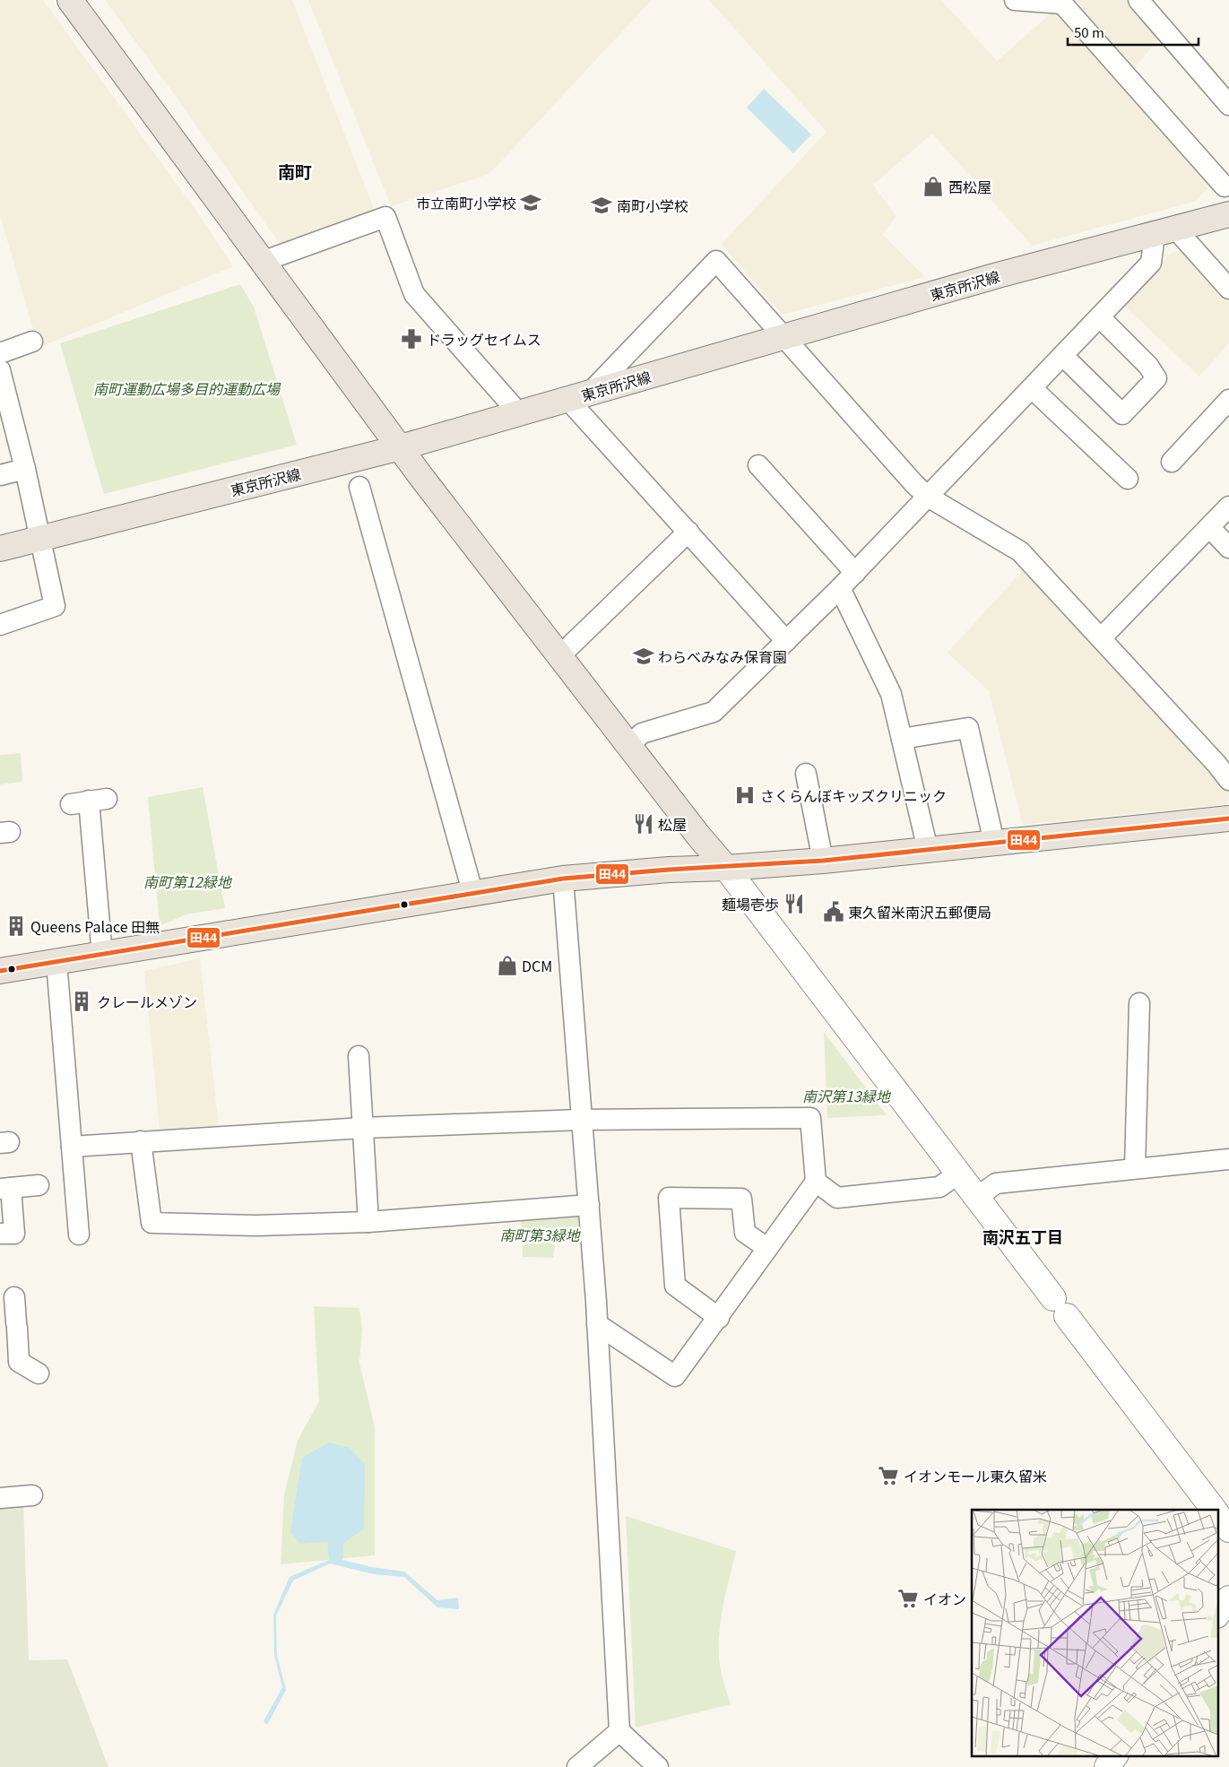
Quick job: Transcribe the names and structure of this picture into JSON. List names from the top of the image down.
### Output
{
  "streets": {
    "main road": ["東京所沢線"]
  },
  "districts": ["南町", "南沢五丁目"],
  "parks": [
    "南町運動広場多目的運動広場",
    "南町第12緑地",
    "南沢第13緑地",
    "南町第3緑地"
  ],
  "places": {
    "shop": ["西松屋", "DCM"],
    "school or university": ["市立南町小学校", "南町小学校", "わらべみなみ保育園"],
    "pharmacy": ["ドラッグセイムス"],
    "hospital": ["さくらんぼキッズクリニック"],
    "restaurant": ["松屋", "麺場壱歩"],
    "public building": ["東久留米南沢五郵便局"],
    "building": ["Queens Palace 田無", "クレールメゾン"],
    "supermarket": ["イオンモール東久留米", "イオン"]
  },
  "lines": ["transit line 田44"],
  "scale_bar": "50 m"
}
